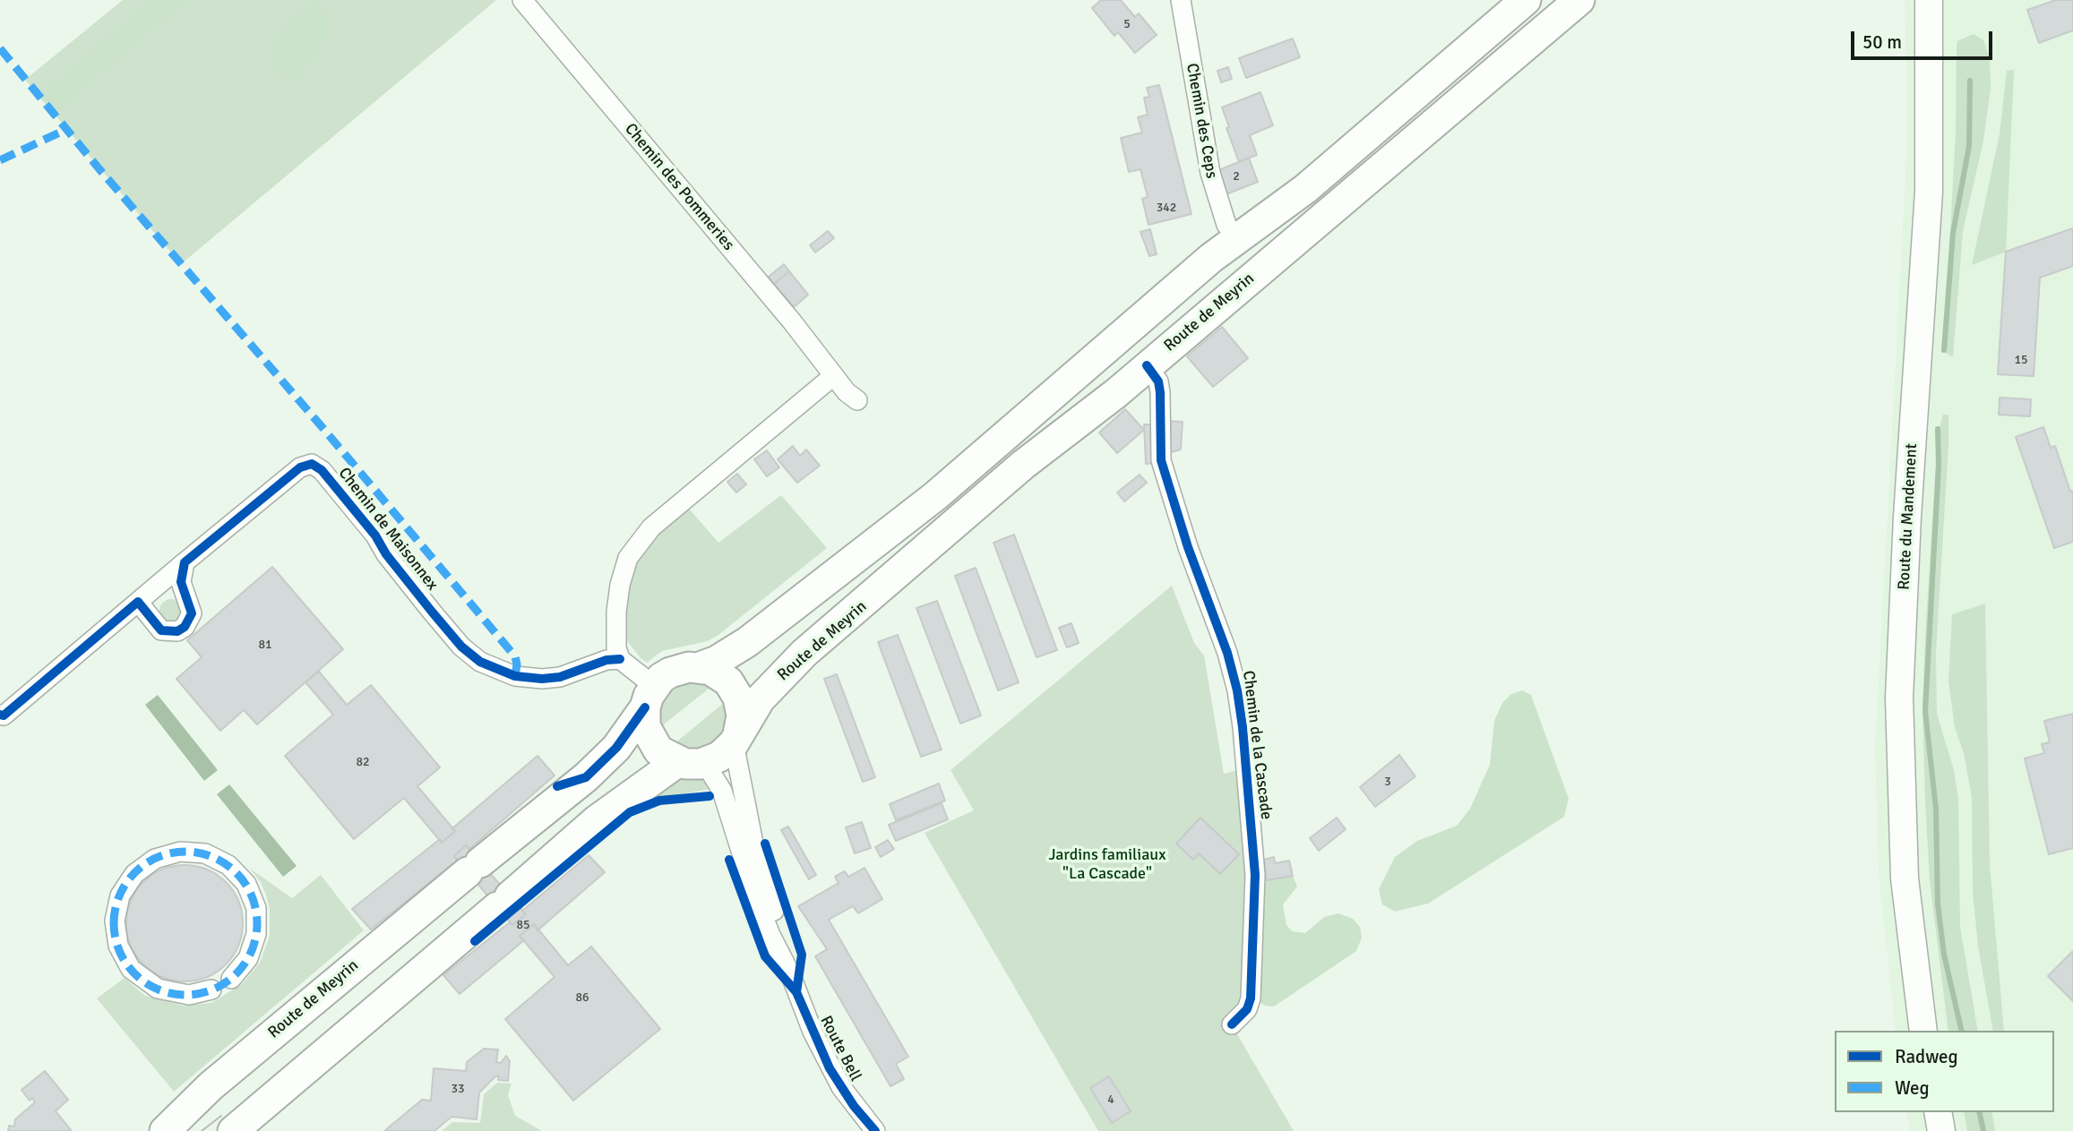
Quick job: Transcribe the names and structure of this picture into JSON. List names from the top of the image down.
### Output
{
  "streets": {
    "main road": ["Route de Meyrin", "Route du Mandement"],
    "street": [
      "Chemin des Ceps",
      "Chemin des Pommeries",
      "Chemin de Maisonnex",
      "Chemin de la Cascade",
      "Route Bell"
    ]
  },
  "crossings": [
    ["Chemin des Ceps", "Route de Meyrin"],
    ["Route de Meyrin", "Chemin de la Cascade"],
    ["Route de Meyrin", "Route Bell"]
  ],
  "parks": ["Jardins familiaux \"La Cascade\""],
  "house_numbers": [
    "5",
    "2",
    "342",
    "15",
    "81",
    "82",
    "3",
    "85",
    "86",
    "33",
    "4"
  ],
  "legend": ["Radweg", "Weg"],
  "scale_bar": "50 m"
}
